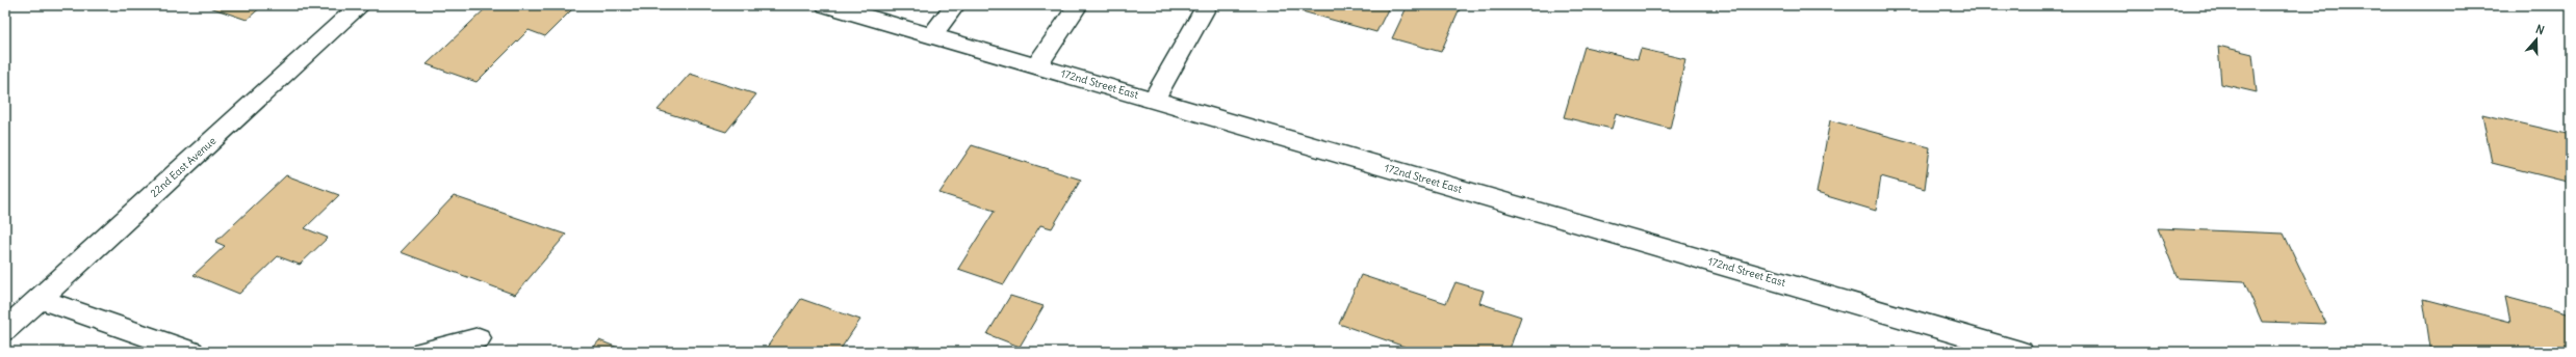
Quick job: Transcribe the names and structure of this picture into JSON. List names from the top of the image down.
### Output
{
  "streets": {
    "street": ["172nd Street East", "22nd East Avenue"]
  },
  "north": "top"
}
